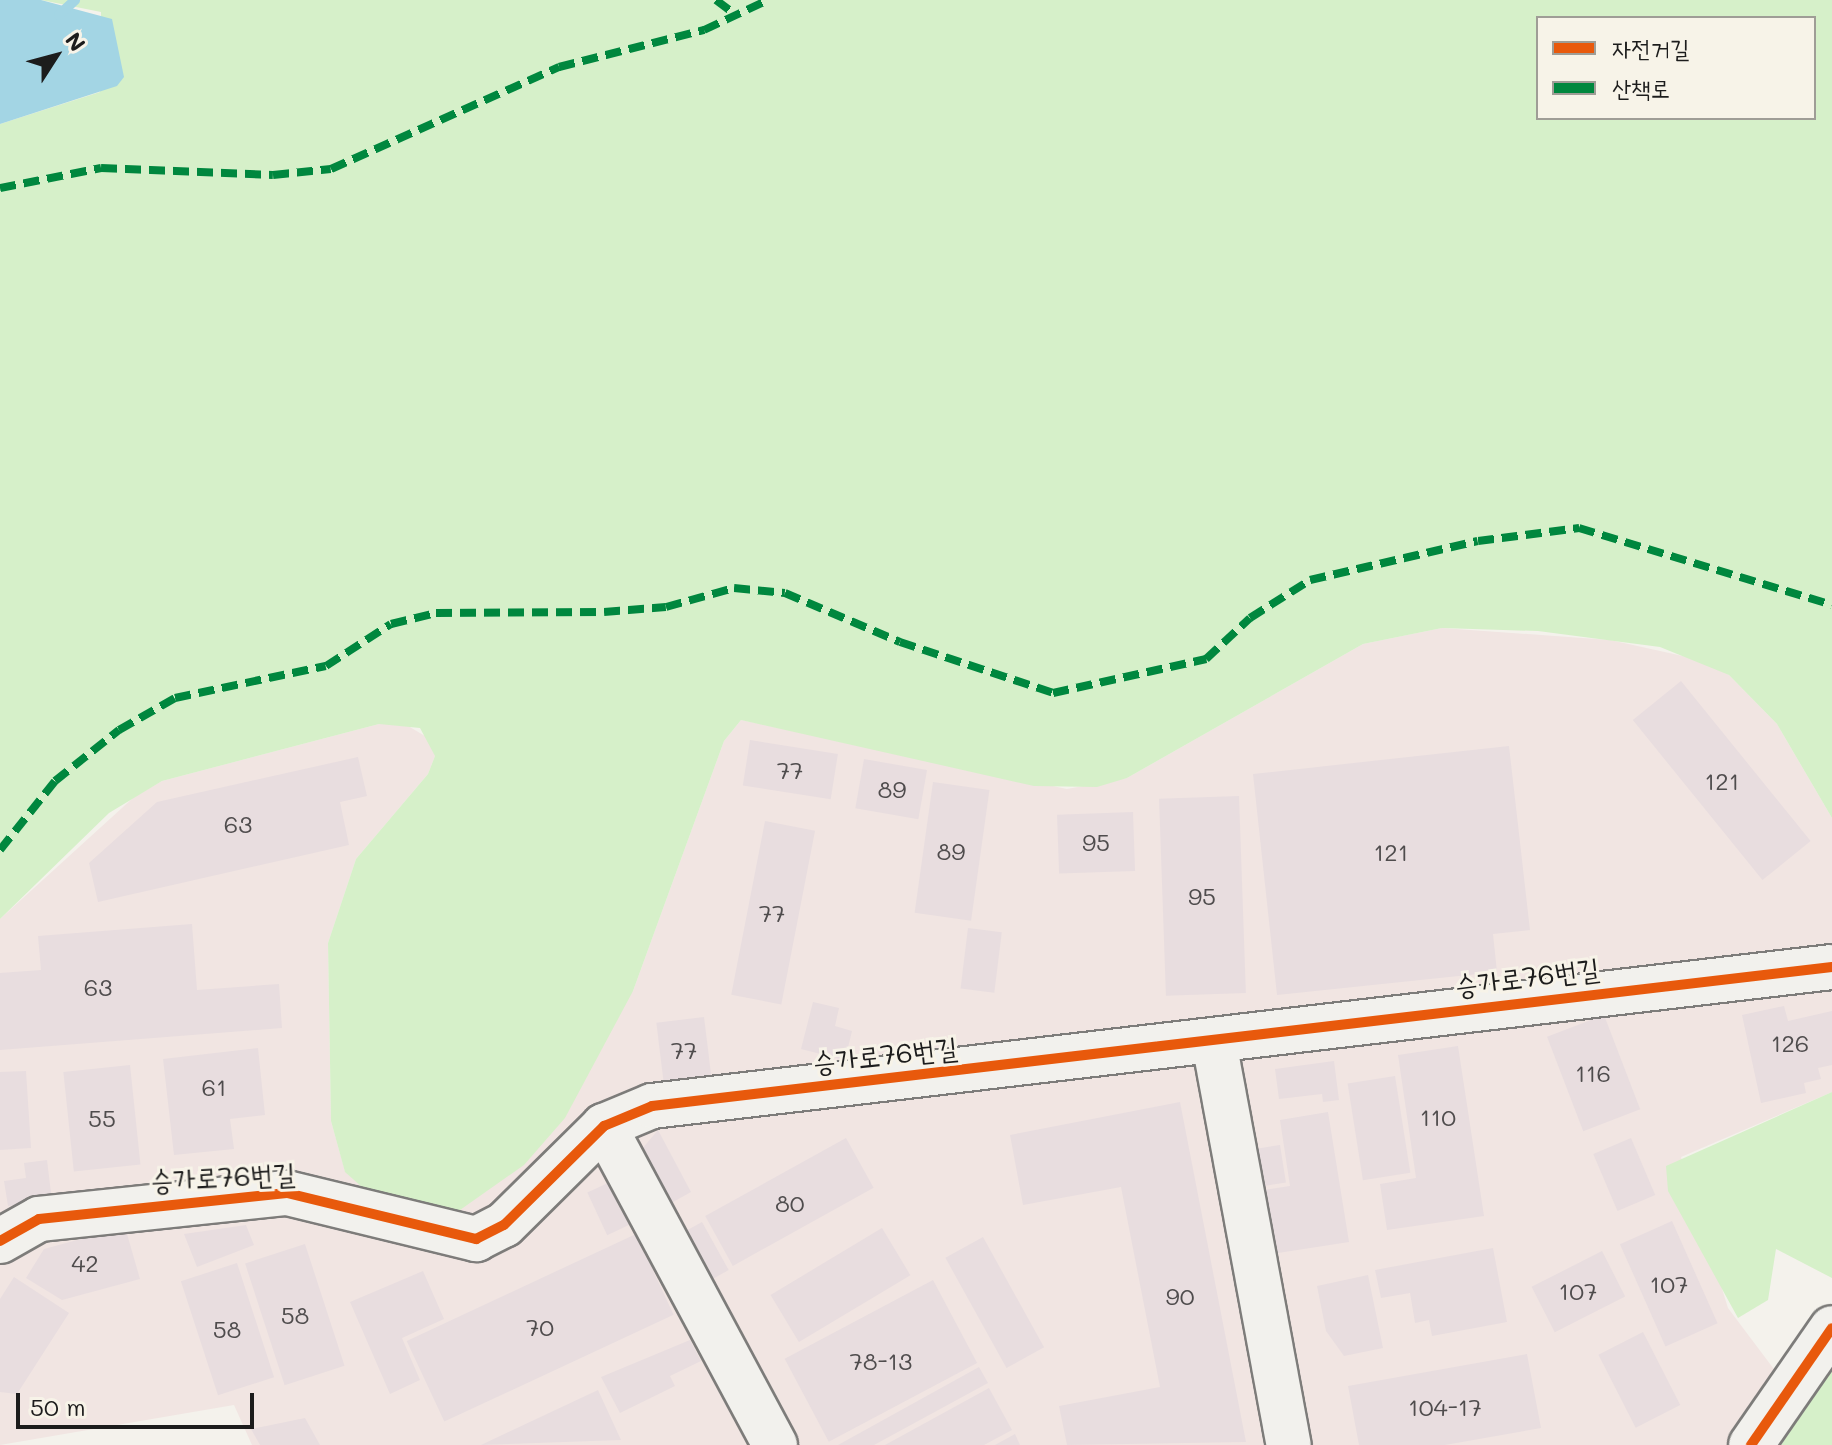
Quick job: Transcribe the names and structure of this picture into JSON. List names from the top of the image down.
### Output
{
  "streets": {
    "street": ["승가로76번길"]
  },
  "house_numbers": [
    "77",
    "121",
    "89",
    "63",
    "95",
    "89",
    "121",
    "95",
    "77",
    "63",
    "126",
    "77",
    "116",
    "61",
    "110",
    "55",
    "80",
    "42",
    "107",
    "107",
    "90",
    "58",
    "70",
    "58",
    "78-13",
    "104-17"
  ],
  "legend": ["자전거길", "산책로"],
  "scale_bar": "50 m",
  "north": "top right"
}
